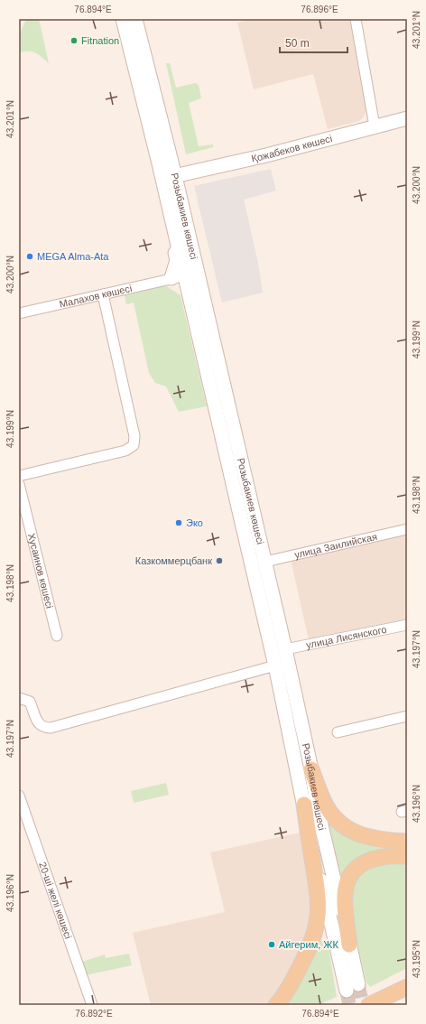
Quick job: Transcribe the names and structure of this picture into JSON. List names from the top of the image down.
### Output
{
  "streets": {
    "main road": ["Қожабеков көшесі", "Розыбакиев көшесі"],
    "street": [
      "Малахов көшесі",
      "улица Заилийская",
      "Хусаинов көшесі",
      "улица Лисянского",
      "20-ші желі көшесі"
    ]
  },
  "crossings": [
    ["Қожабеков көшесі", "Розыбакиев көшесі"],
    ["Розыбакиев көшесі", "Малахов көшесі"],
    ["Розыбакиев көшесі", "улица Заилийская"],
    ["Розыбакиев көшесі", "улица Лисянского"]
  ],
  "places": [
    "Fitnation",
    "MEGA Alma-Ata",
    "Эко",
    "Казкоммерцбанк",
    "Айгерим, ЖК"
  ],
  "scale_bar": "50 m",
  "coordinates": [
    "76.894°E",
    "76.896°E",
    "43.201°N",
    "43.200°N",
    "43.199°N",
    "43.198°N",
    "43.197°N",
    "43.196°N",
    "43.195°N",
    "76.892°E"
  ]
}
